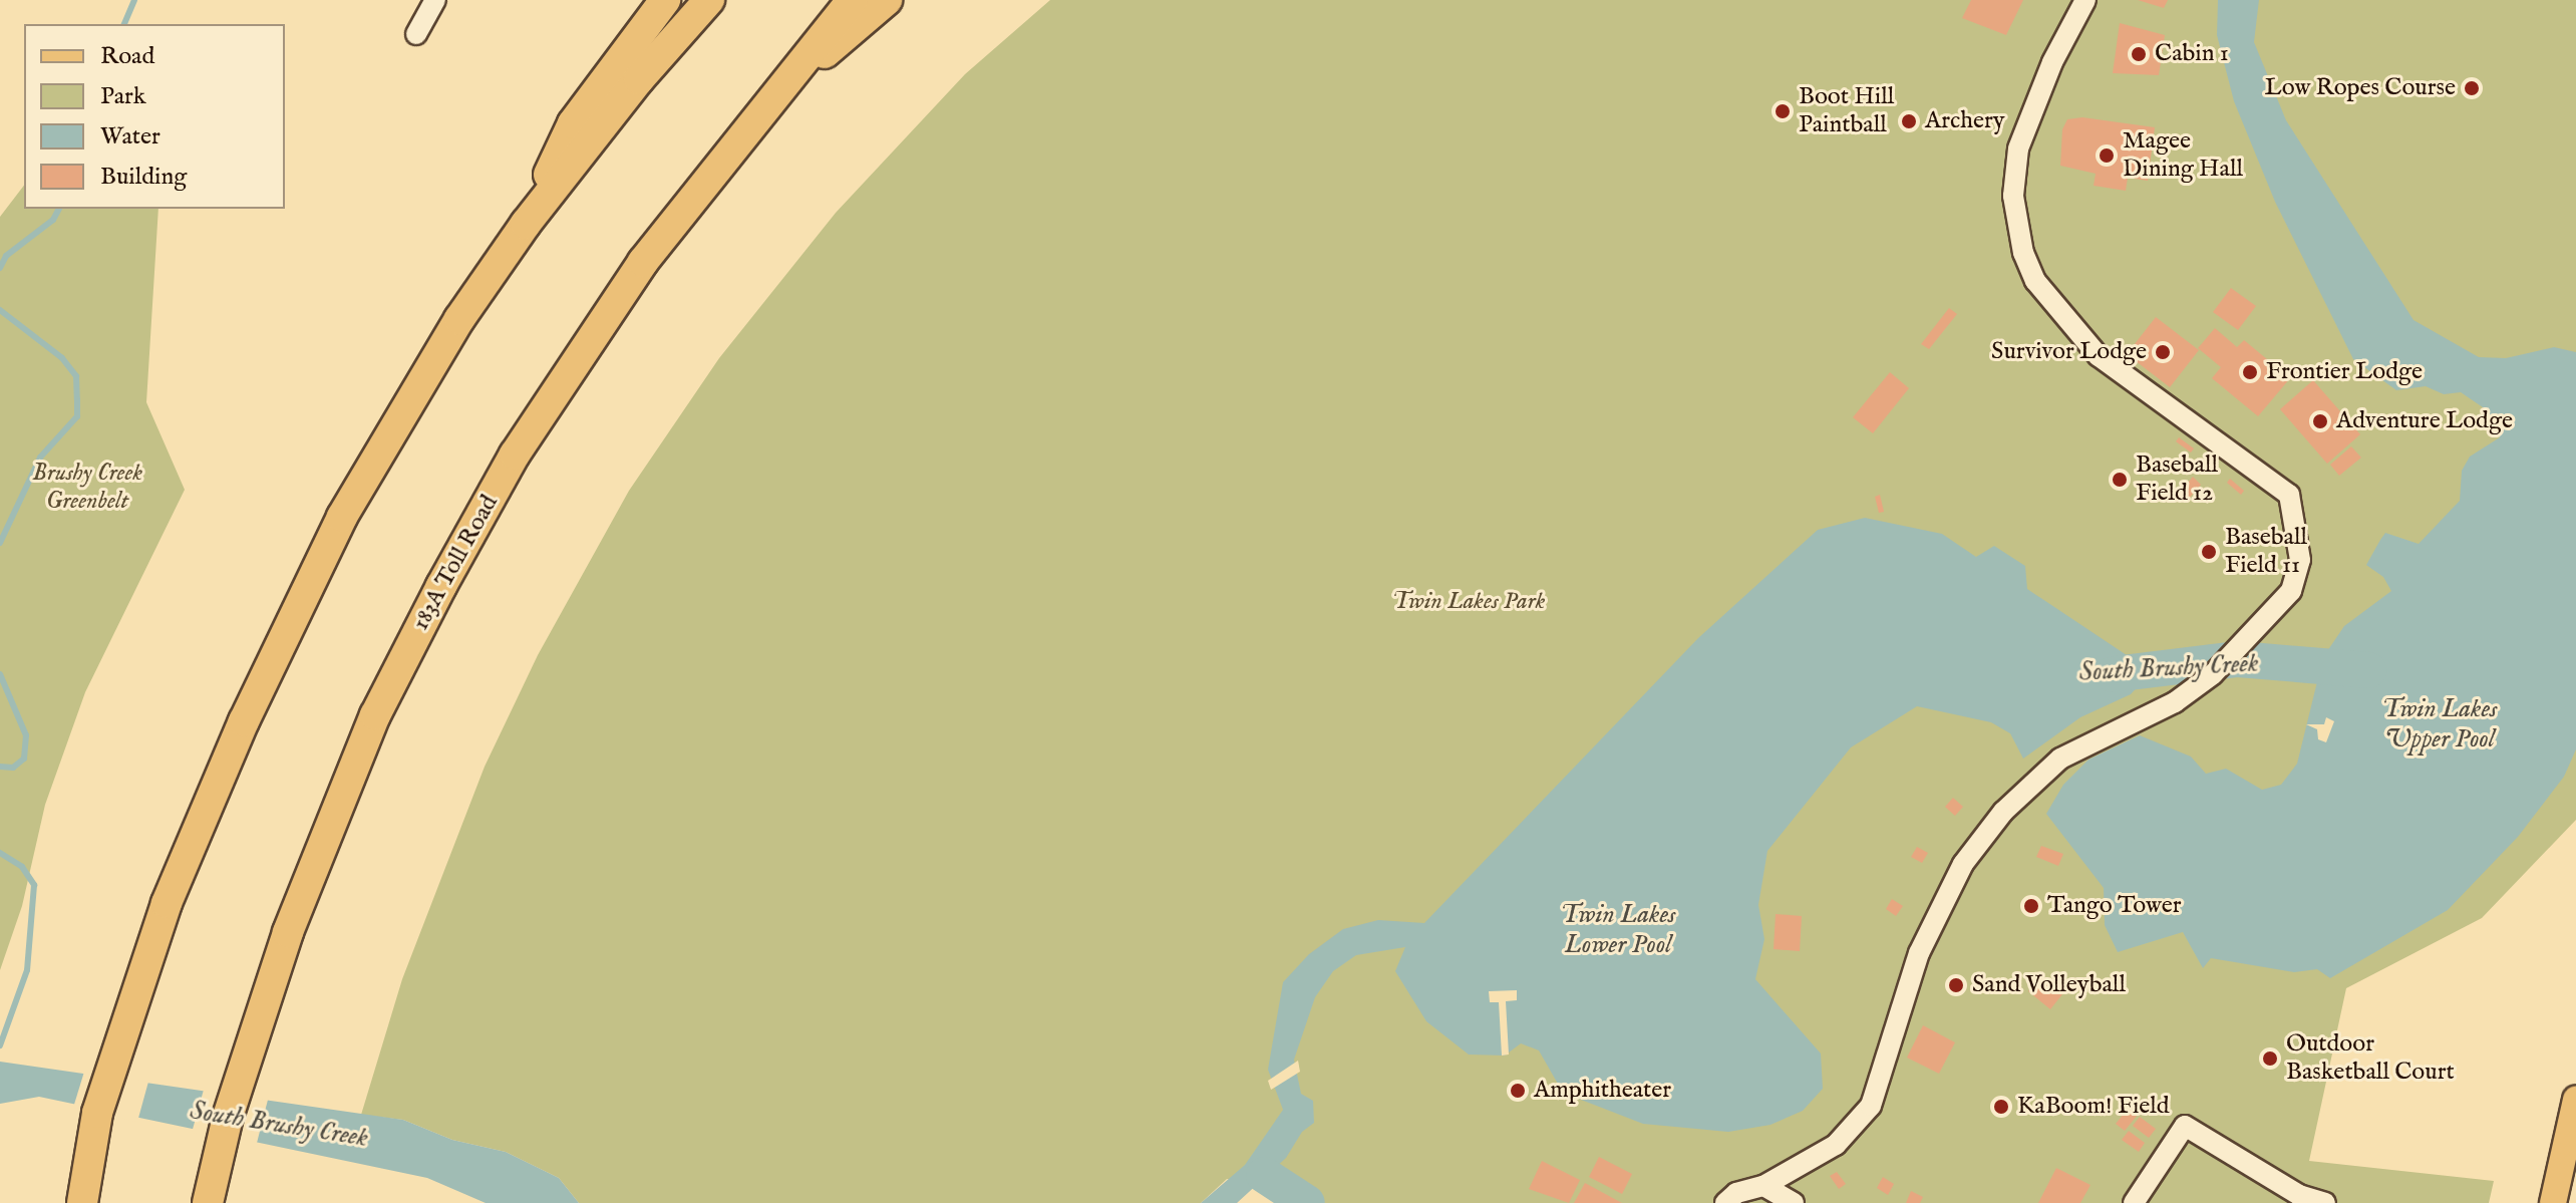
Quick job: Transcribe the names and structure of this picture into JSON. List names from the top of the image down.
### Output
{
  "streets": {
    "highway": ["183A Toll Road"]
  },
  "water": ["South Brushy Creek", "Twin Lakes Upper Pool", "Twin Lakes Lower Pool"],
  "parks": ["Brushy Creek Greenbelt", "Twin Lakes Park"],
  "places": [
    "Cabin 1",
    "Low Ropes Course",
    "Boot Hill Paintball",
    "Archery",
    "Magee Dining Hall",
    "Survivor Lodge",
    "Frontier Lodge",
    "Adventure Lodge",
    "Baseball Field 12",
    "Baseball Field 11",
    "Tango Tower",
    "Sand Volleyball",
    "Outdoor Basketball Court",
    "Amphitheater",
    "KaBoom! Field"
  ],
  "legend": [
    "Road",
    "Park",
    "Water",
    "Building"
  ]
}
